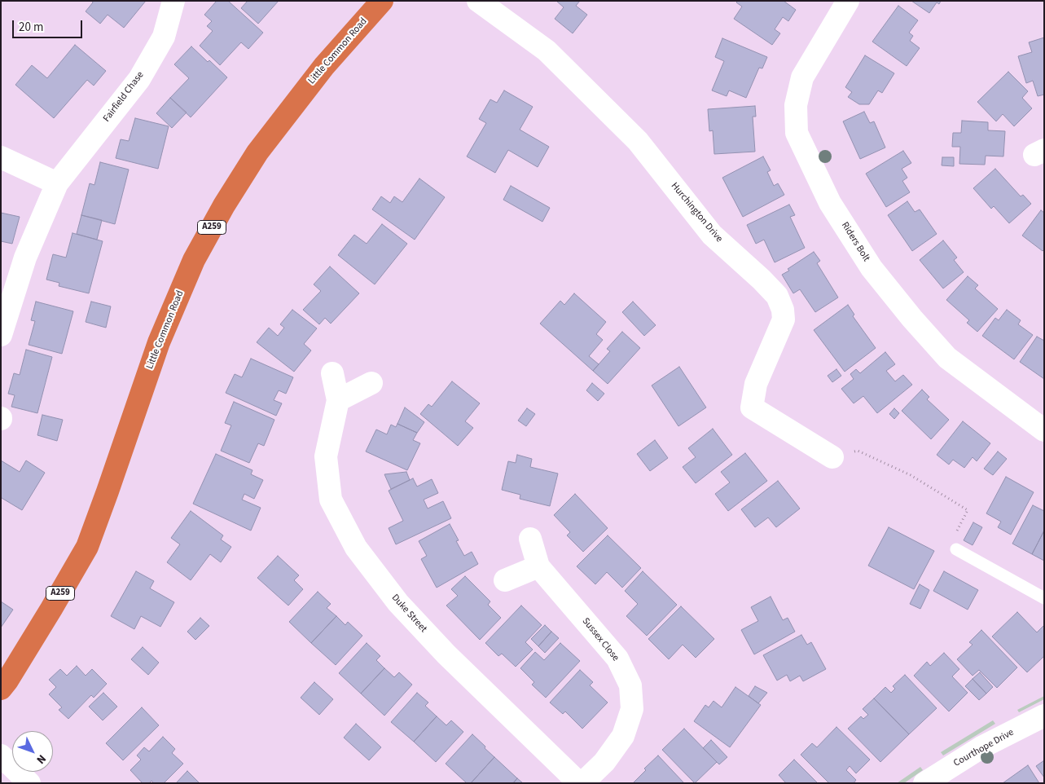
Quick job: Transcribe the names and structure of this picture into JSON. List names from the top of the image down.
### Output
{
  "streets": {
    "highway": ["Little Common Road", "A259"],
    "street": [
      "Fairfield Chase",
      "Hurchington Drive",
      "Riders Bolt",
      "Duke Street",
      "Sussex Close",
      "Courthope Drive"
    ]
  },
  "scale_bar": "20 m",
  "north": "bottom right"
}
